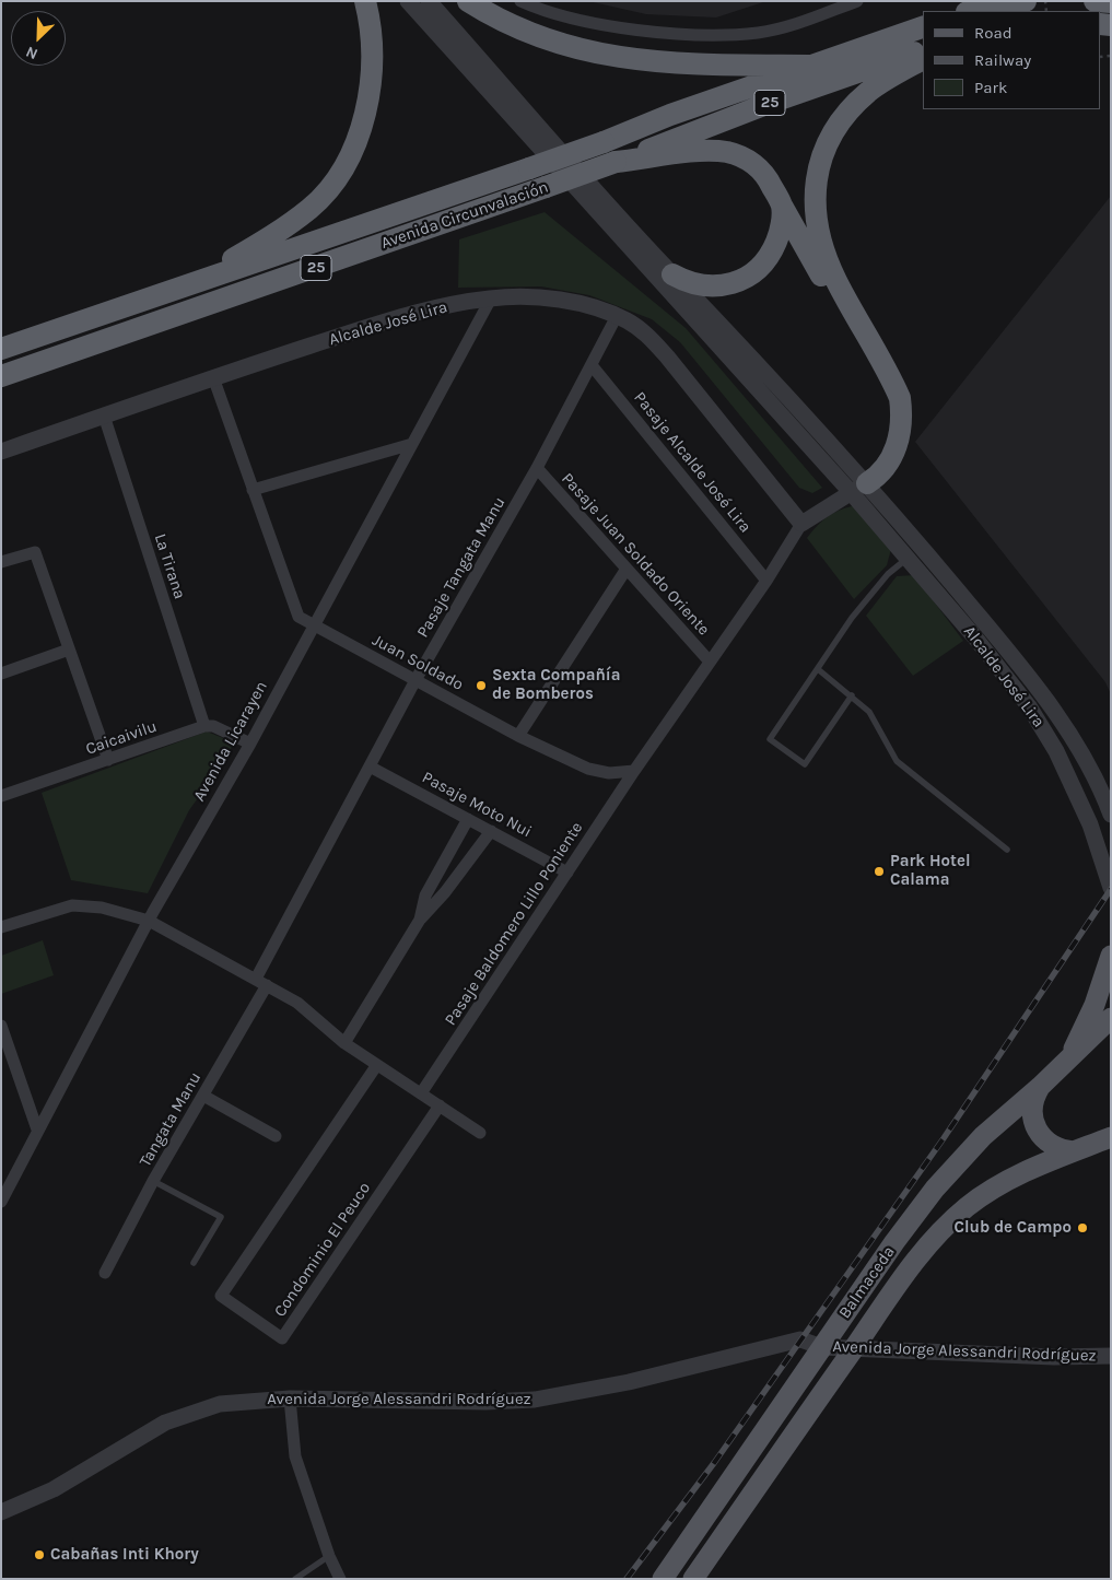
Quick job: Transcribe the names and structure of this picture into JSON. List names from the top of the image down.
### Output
{
  "streets": {
    "highway": ["25", "Avenida Circunvalación"],
    "main road": ["Balmaceda"],
    "street": [
      "Alcalde José Lira",
      "Pasaje Alcalde José Lira",
      "Pasaje Juan Soldado Oriente",
      "La Tirana",
      "Pasaje Tangata Manu",
      "Juan Soldado",
      "Caicaivilu",
      "Avenida Licarayen",
      "Pasaje Moto Nui",
      "Pasaje Baldomero Lillo Poniente",
      "Tangata Manu",
      "Condominio El Peuco",
      "Avenida Jorge Alessandri Rodríguez"
    ]
  },
  "crossings": [
    ["Alcalde José Lira", "La Tirana"],
    ["Alcalde José Lira", "Pasaje Tangata Manu"],
    ["Alcalde José Lira", "Juan Soldado"],
    ["Alcalde José Lira", "Avenida Licarayen"],
    ["Pasaje Alcalde José Lira", "Pasaje Tangata Manu"],
    ["Pasaje Juan Soldado Oriente", "Pasaje Tangata Manu"],
    ["La Tirana", "Caicaivilu"],
    ["Pasaje Tangata Manu", "Juan Soldado"],
    ["Pasaje Tangata Manu", "Pasaje Moto Nui"],
    ["Juan Soldado", "Avenida Licarayen"],
    ["Juan Soldado", "Pasaje Baldomero Lillo Poniente"],
    ["Pasaje Moto Nui", "Pasaje Baldomero Lillo Poniente"],
    ["Balmaceda", "Avenida Jorge Alessandri Rodríguez"]
  ],
  "places": [
    "Sexta Compañía de Bomberos",
    "Park Hotel Calama",
    "Club de Campo",
    "Cabañas Inti Khory"
  ],
  "legend": ["Road", "Railway", "Park"],
  "north": "bottom left"
}
